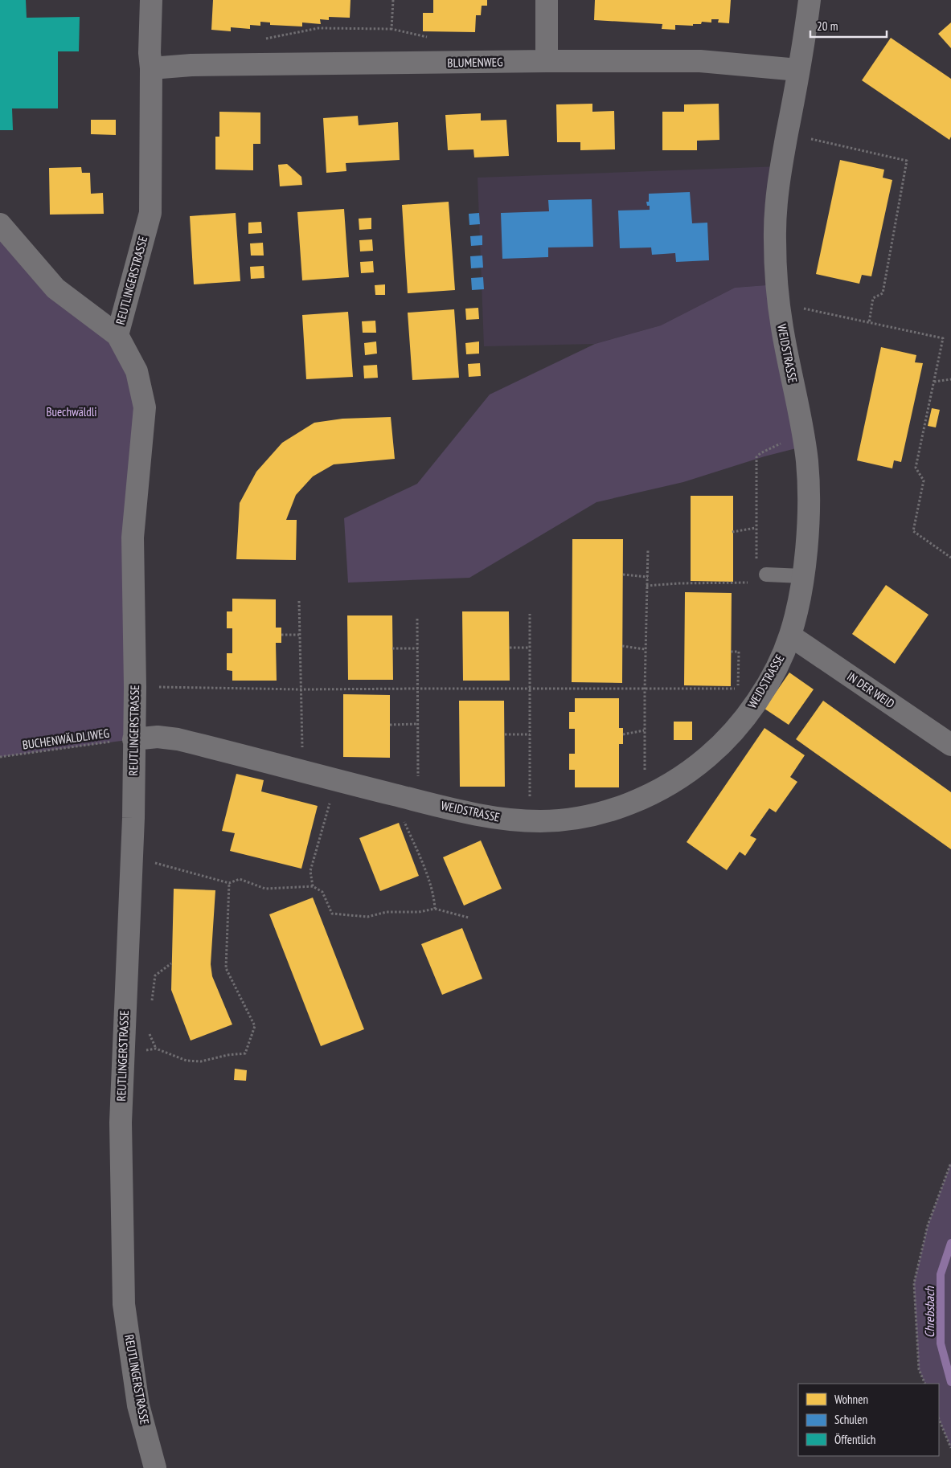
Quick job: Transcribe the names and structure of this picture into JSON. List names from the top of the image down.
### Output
{
  "streets": {
    "street": [
      "BLUMENWEG",
      "REUTLINGERSTRASSE",
      "WEIDSTRASSE",
      "IN DER WEID"
    ],
    "path": ["BUCHENWÄLDLIWEG"]
  },
  "crossings": [
    ["BLUMENWEG", "REUTLINGERSTRASSE"],
    ["BLUMENWEG", "WEIDSTRASSE"],
    ["REUTLINGERSTRASSE", "WEIDSTRASSE"],
    ["REUTLINGERSTRASSE", "BUCHENWÄLDLIWEG"],
    ["WEIDSTRASSE", "IN DER WEID"],
    ["WEIDSTRASSE", "BUCHENWÄLDLIWEG"]
  ],
  "water": ["Chrebsbach"],
  "parks": ["Buechwäldli"],
  "legend": ["Wohnen", "Schulen", "Öffentlich"],
  "scale_bar": "20 m"
}
